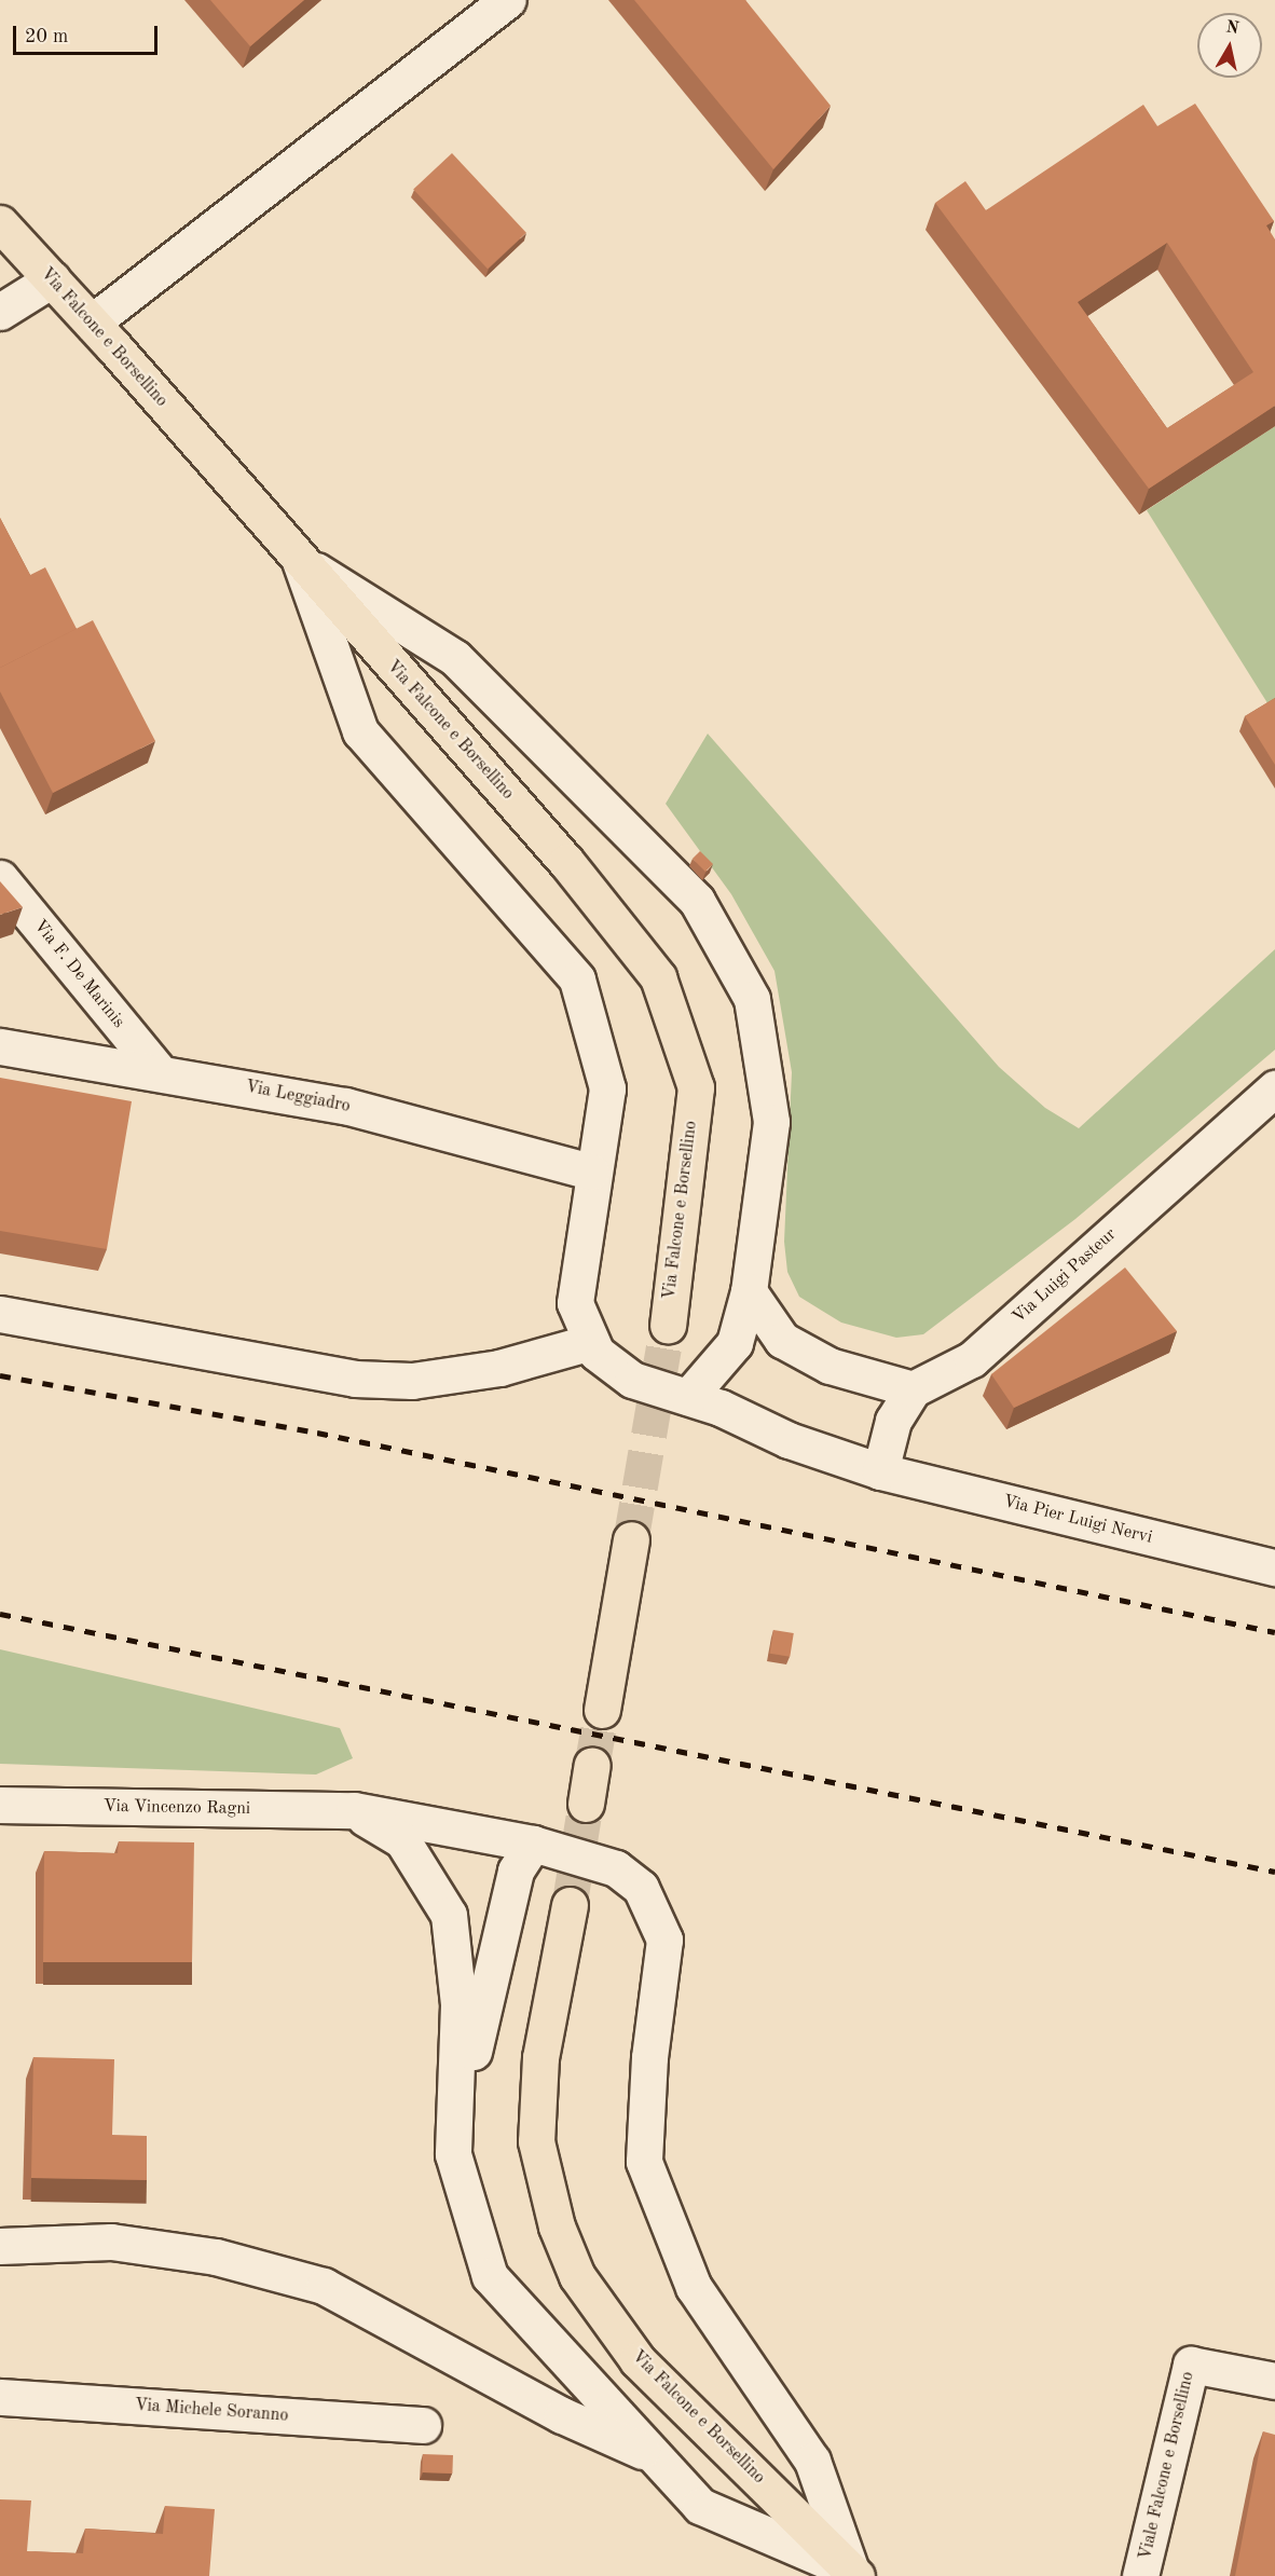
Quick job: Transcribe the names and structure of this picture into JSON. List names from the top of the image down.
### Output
{
  "streets": {
    "main road": ["Via Falcone e Borsellino"],
    "street": [
      "Via F. De Marinis",
      "Via Leggiadro",
      "Via Luigi Pasteur",
      "Via Pier Luigi Nervi",
      "Via Vincenzo Ragni",
      "Via Michele Soranno",
      "Viale Falcone e Borsellino"
    ]
  },
  "crossings": [
    ["Via Falcone e Borsellino", "Via Vincenzo Ragni"],
    ["Via F. De Marinis", "Via Leggiadro"]
  ],
  "scale_bar": "20 m",
  "north": "top"
}
